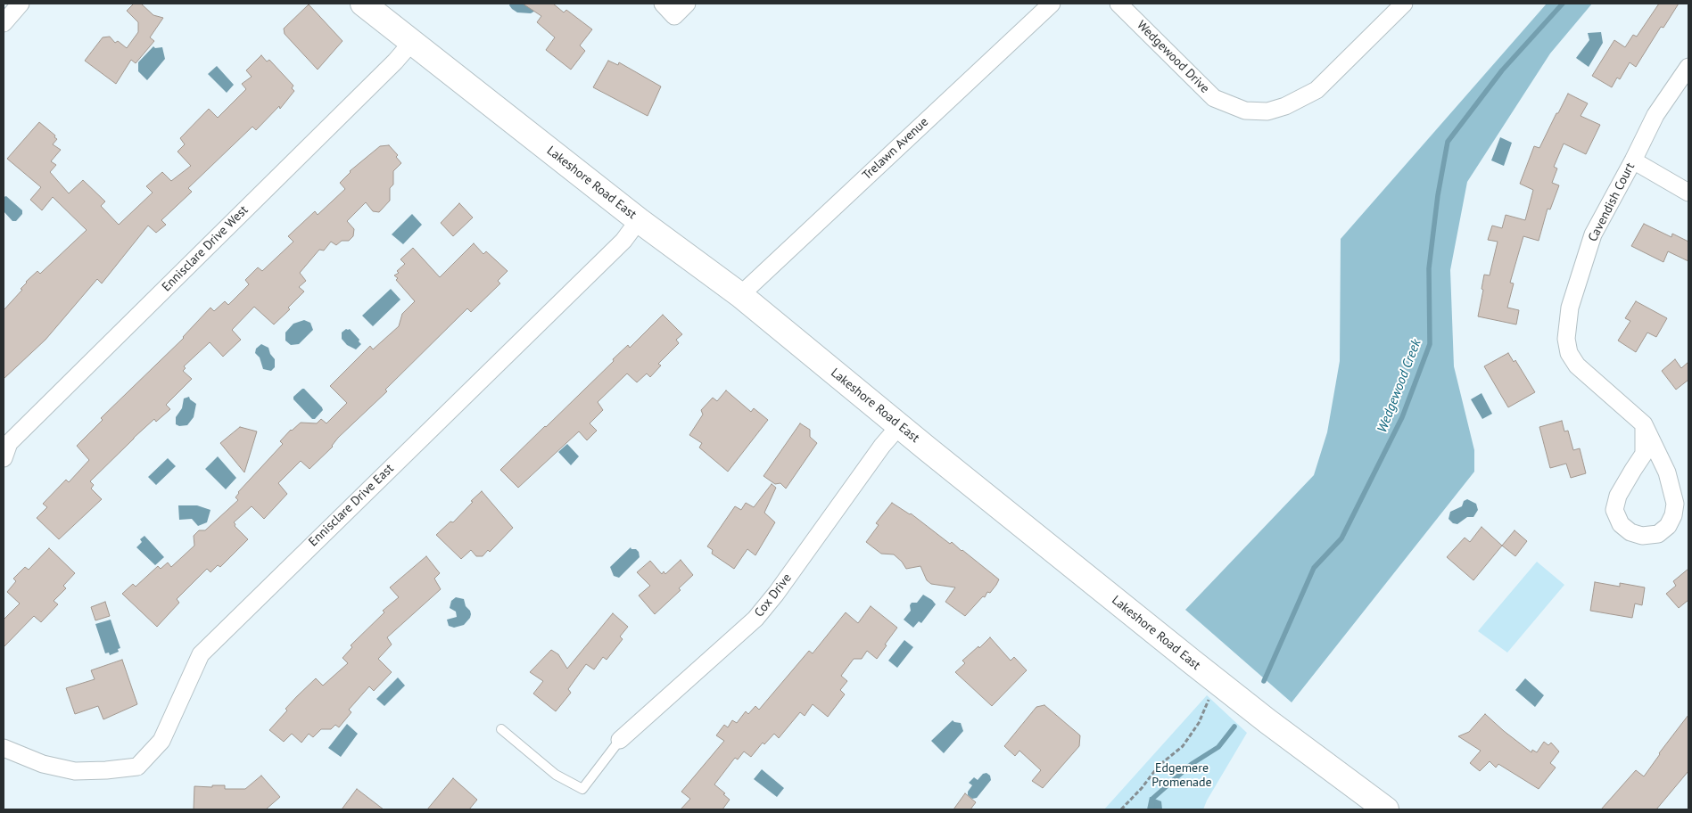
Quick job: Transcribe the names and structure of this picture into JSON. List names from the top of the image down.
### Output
{
  "streets": {
    "main road": ["Lakeshore Road East"],
    "street": [
      "Wedgewood Drive",
      "Trelawn Avenue",
      "Cavendish Court",
      "Ennisclare Drive West",
      "Ennisclare Drive East",
      "Cox Drive"
    ]
  },
  "crossings": [
    ["Trelawn Avenue", "Lakeshore Road East"],
    ["Lakeshore Road East", "Ennisclare Drive West"],
    ["Lakeshore Road East", "Ennisclare Drive East"],
    ["Lakeshore Road East", "Cox Drive"]
  ],
  "water": ["Wedgewood Creek"],
  "parks": ["Edgemere Promenade"]
}
